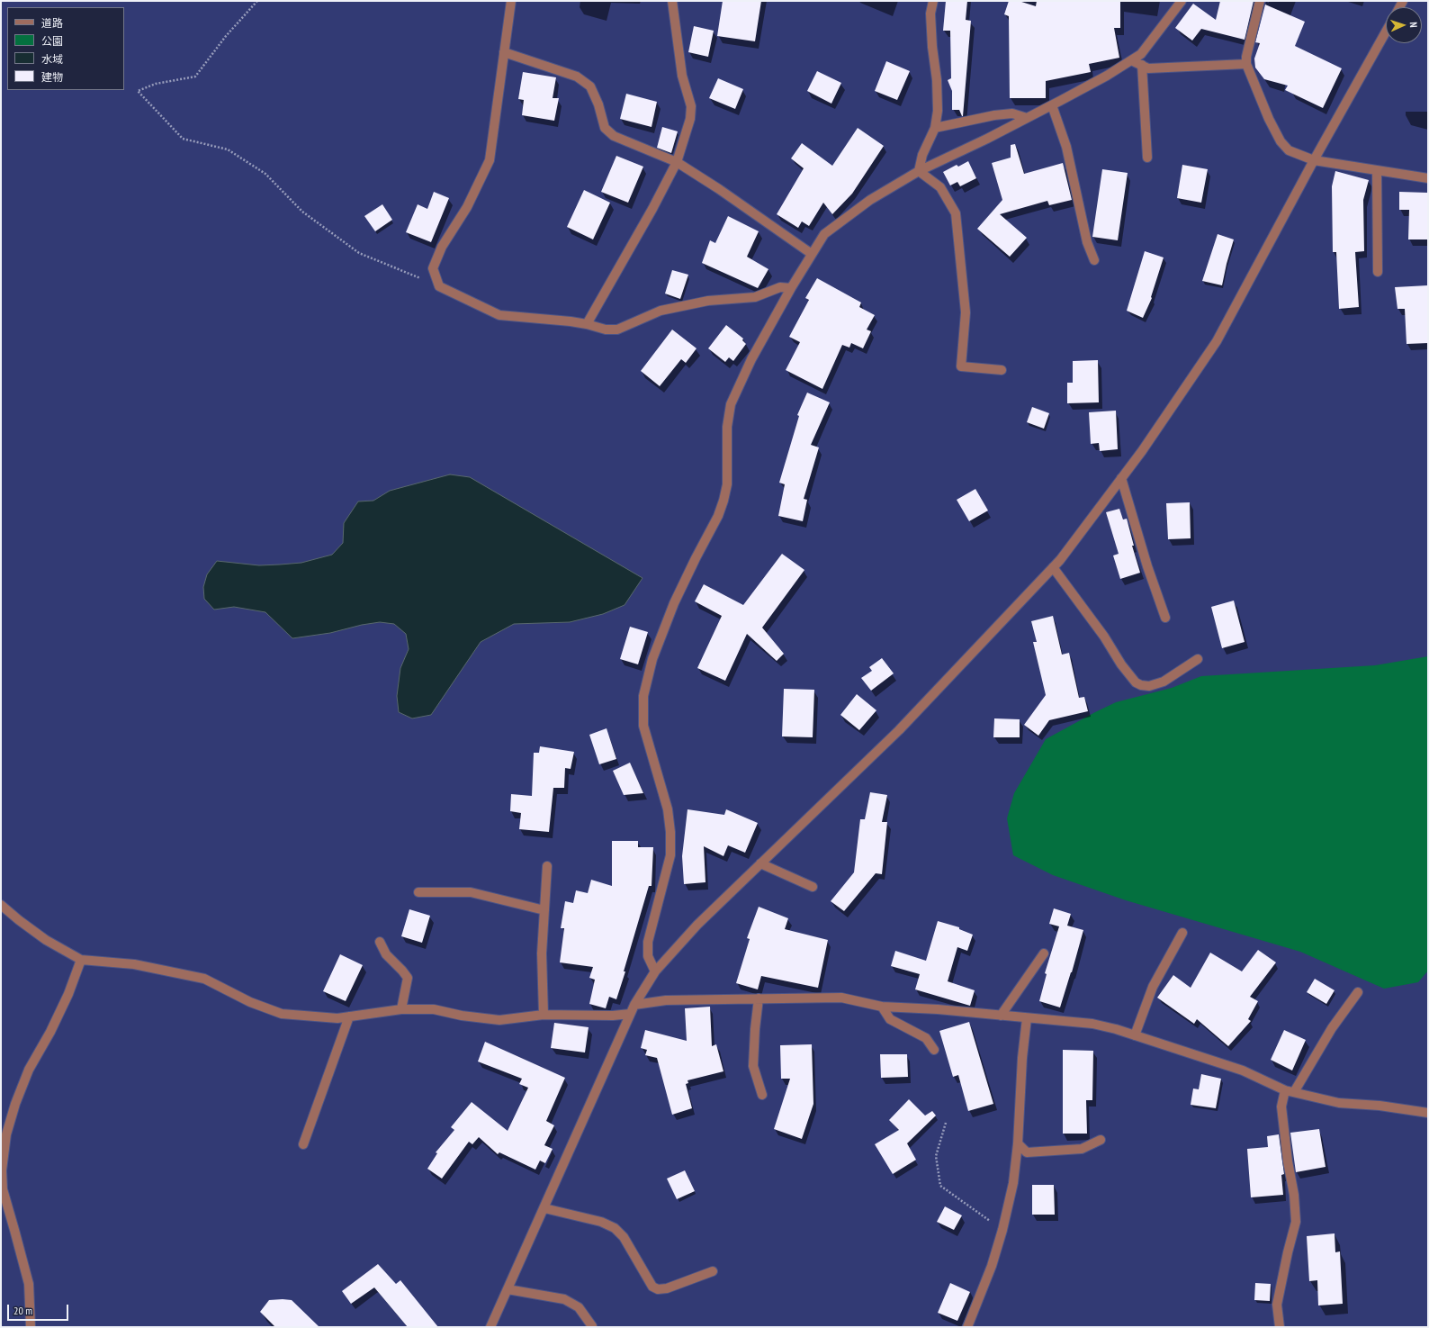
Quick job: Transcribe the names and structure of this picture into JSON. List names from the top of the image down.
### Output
{
  "legend": [
    "道路",
    "公園",
    "水域",
    "建物"
  ],
  "scale_bar": "20 m",
  "north": "right"
}
